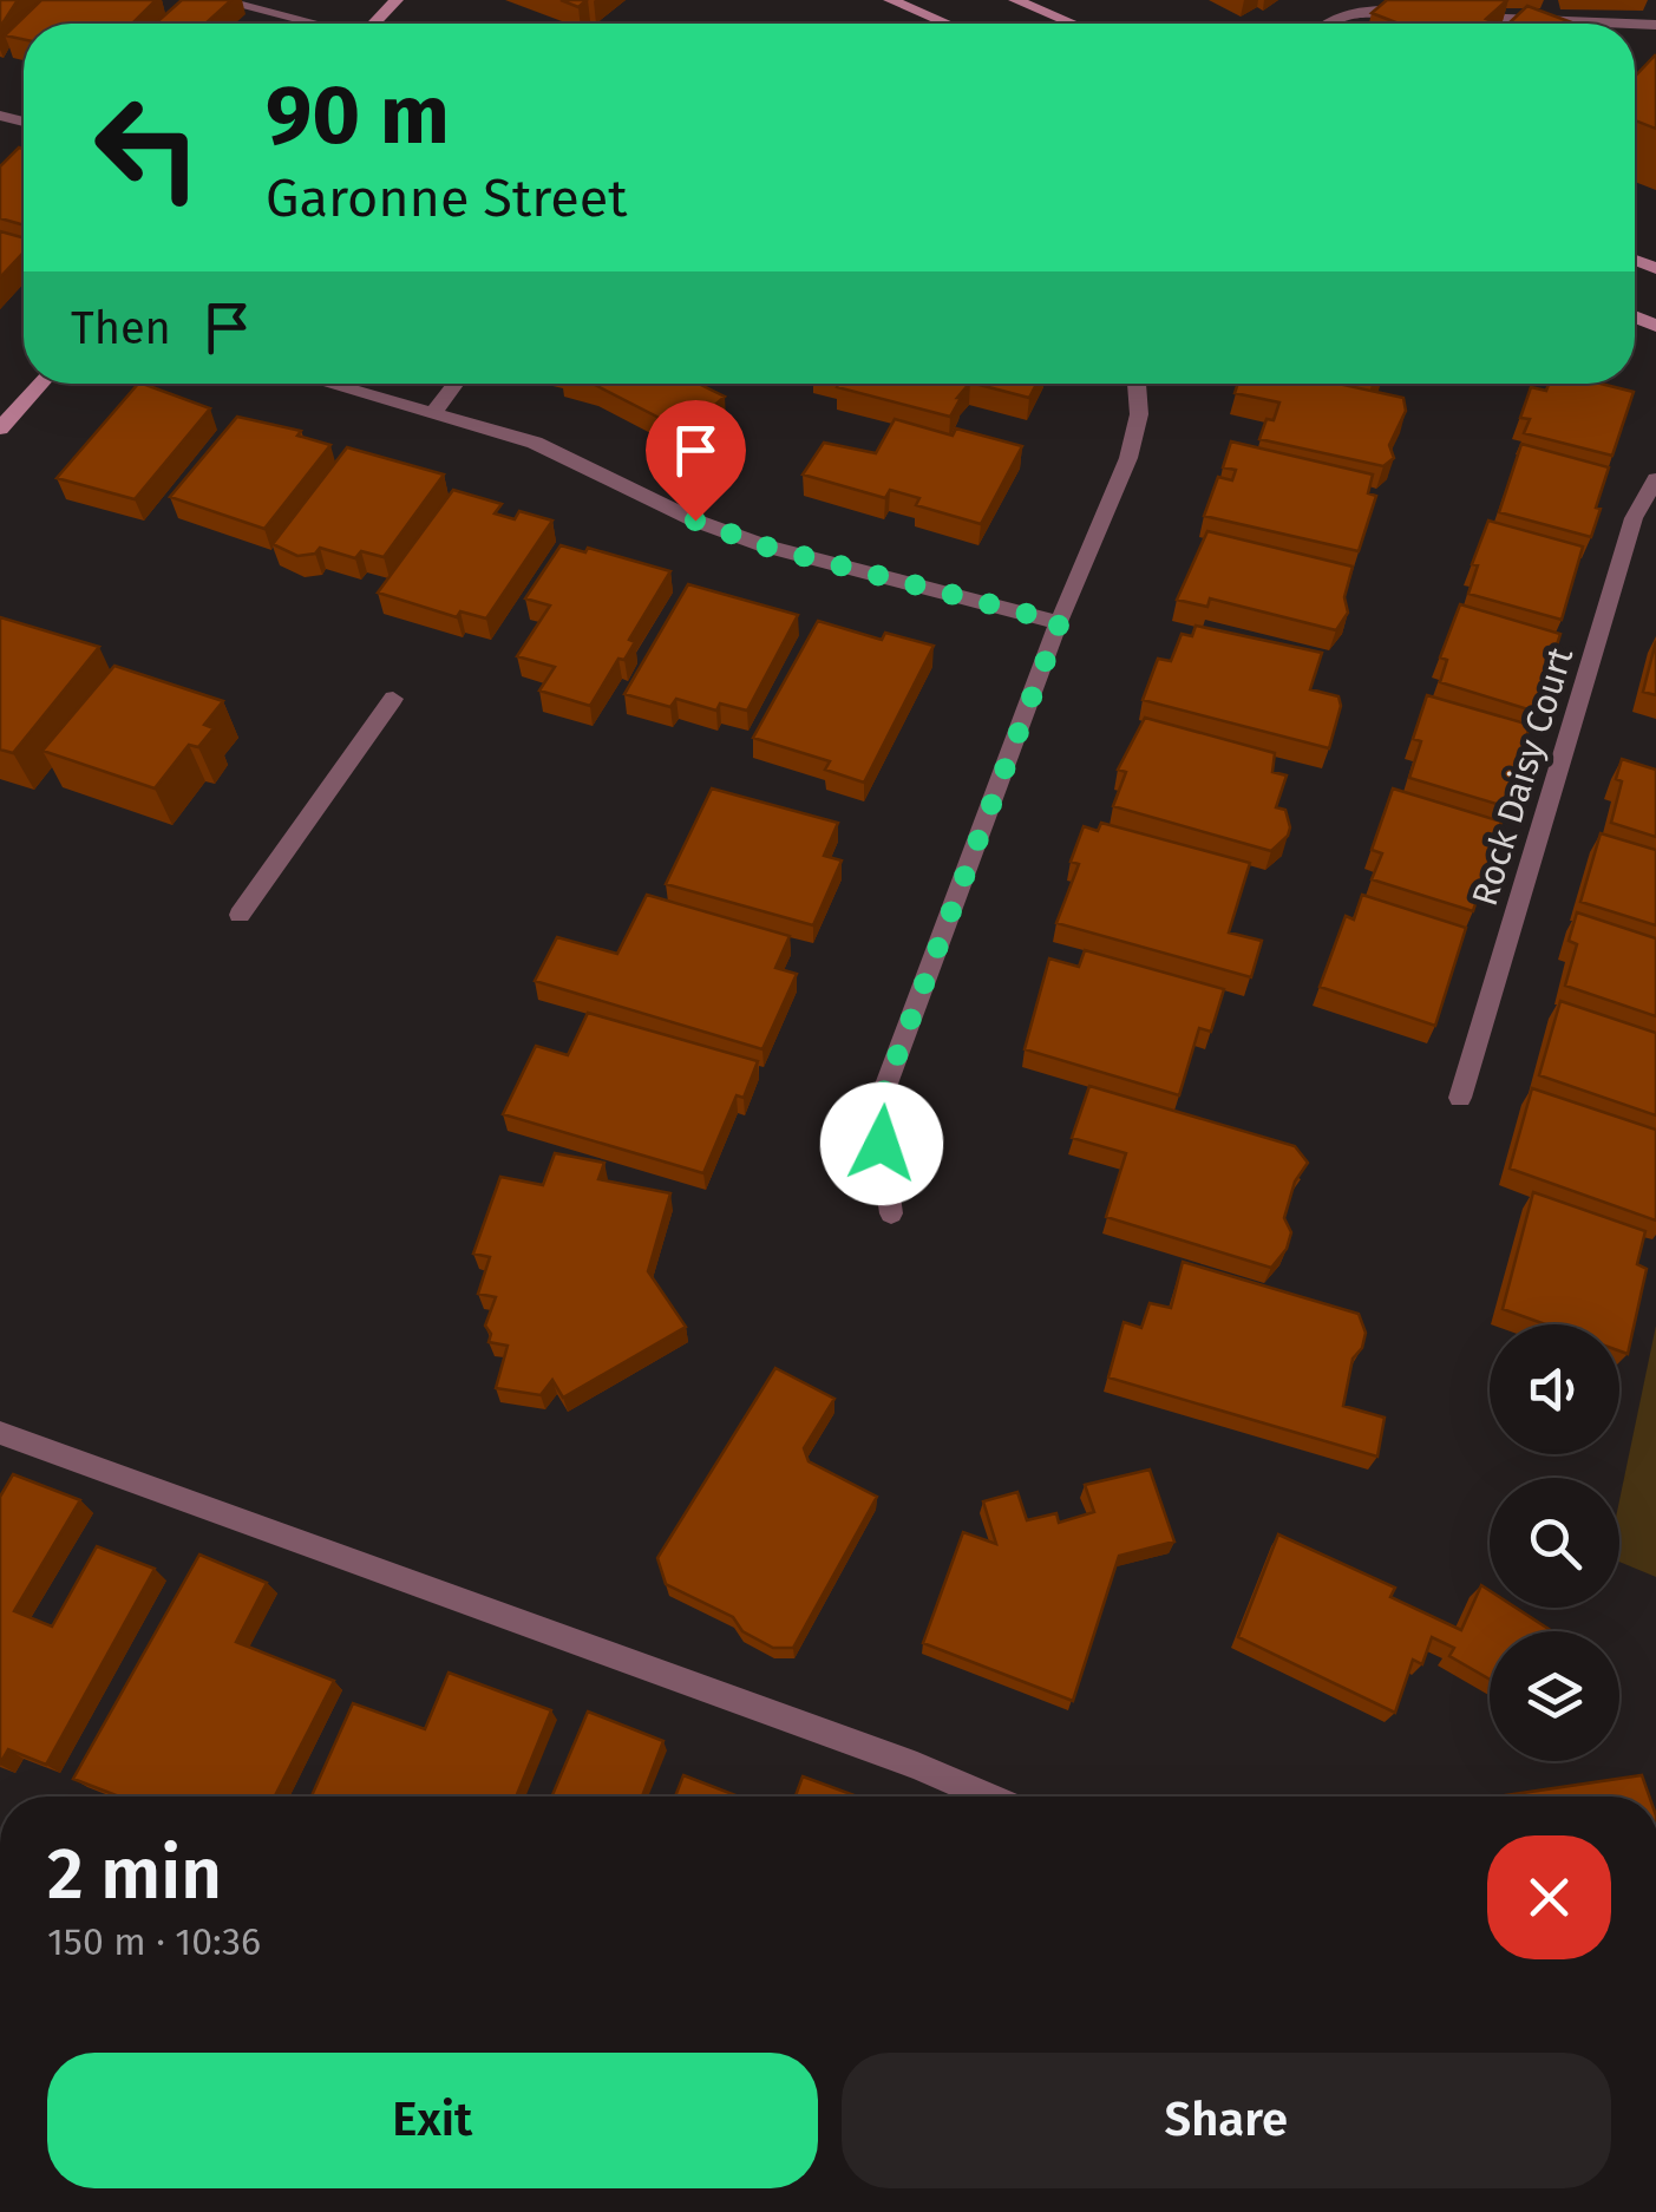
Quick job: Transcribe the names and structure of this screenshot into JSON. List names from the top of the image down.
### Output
{
  "streets": {
    "street": ["Rock Daisy Court"]
  },
  "page": {
    "turn": ["90 m", "Garonne Street"],
    "then": "Then",
    "heading": ["2 min", "150 m · 10:36"],
    "buttons": ["Exit", "Share"]
  }
}
